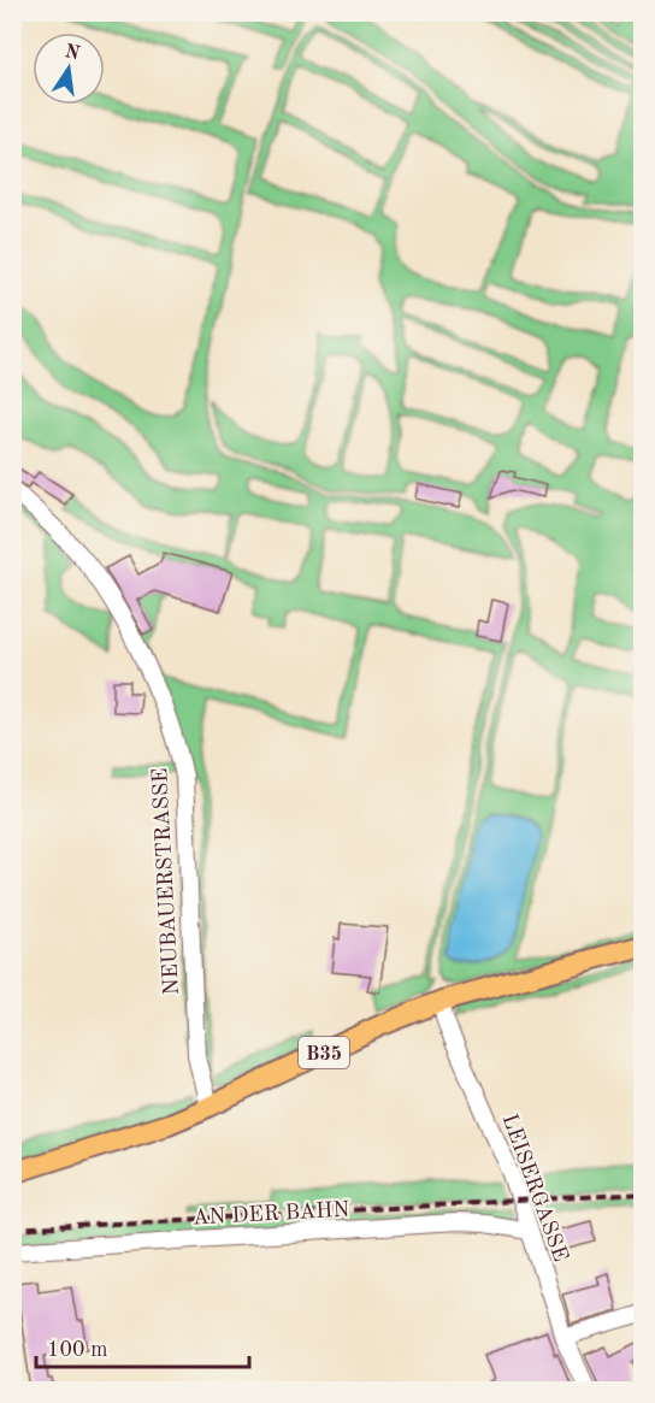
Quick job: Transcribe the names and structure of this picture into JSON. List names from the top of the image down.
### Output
{
  "streets": {
    "main road": ["B35"],
    "street": ["NEUBAUERSTRASSE", "LEISERGASSE", "AN DER BAHN"]
  },
  "crossings": [
    ["NEUBAUERSTRASSE", "B35"],
    ["B35", "LEISERGASSE"],
    ["LEISERGASSE", "AN DER BAHN"]
  ],
  "scale_bar": "100 m",
  "north": "top"
}
